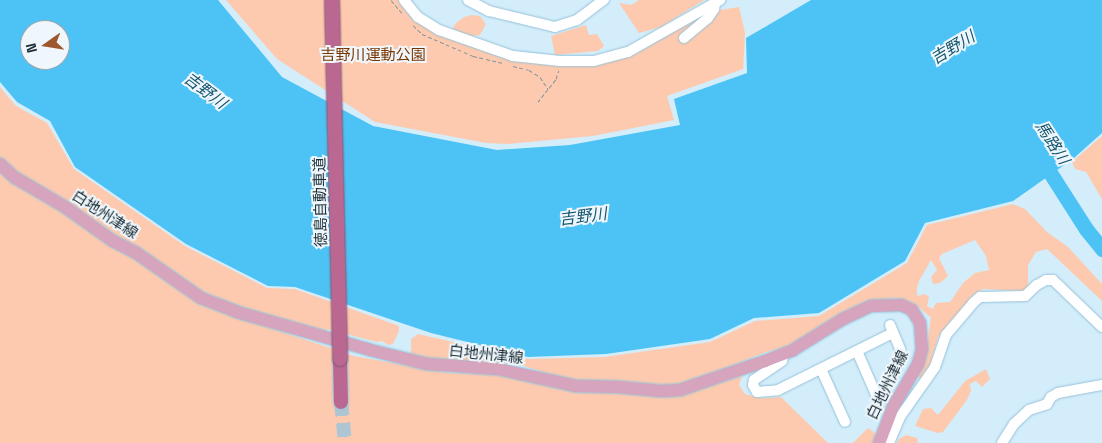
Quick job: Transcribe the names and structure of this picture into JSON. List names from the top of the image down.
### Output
{
  "streets": {
    "highway": ["徳島自動車道"],
    "main road": ["白地州津線"]
  },
  "water": ["吉野川", "馬路川"],
  "parks": ["吉野川運動公園"],
  "north": "left"
}
